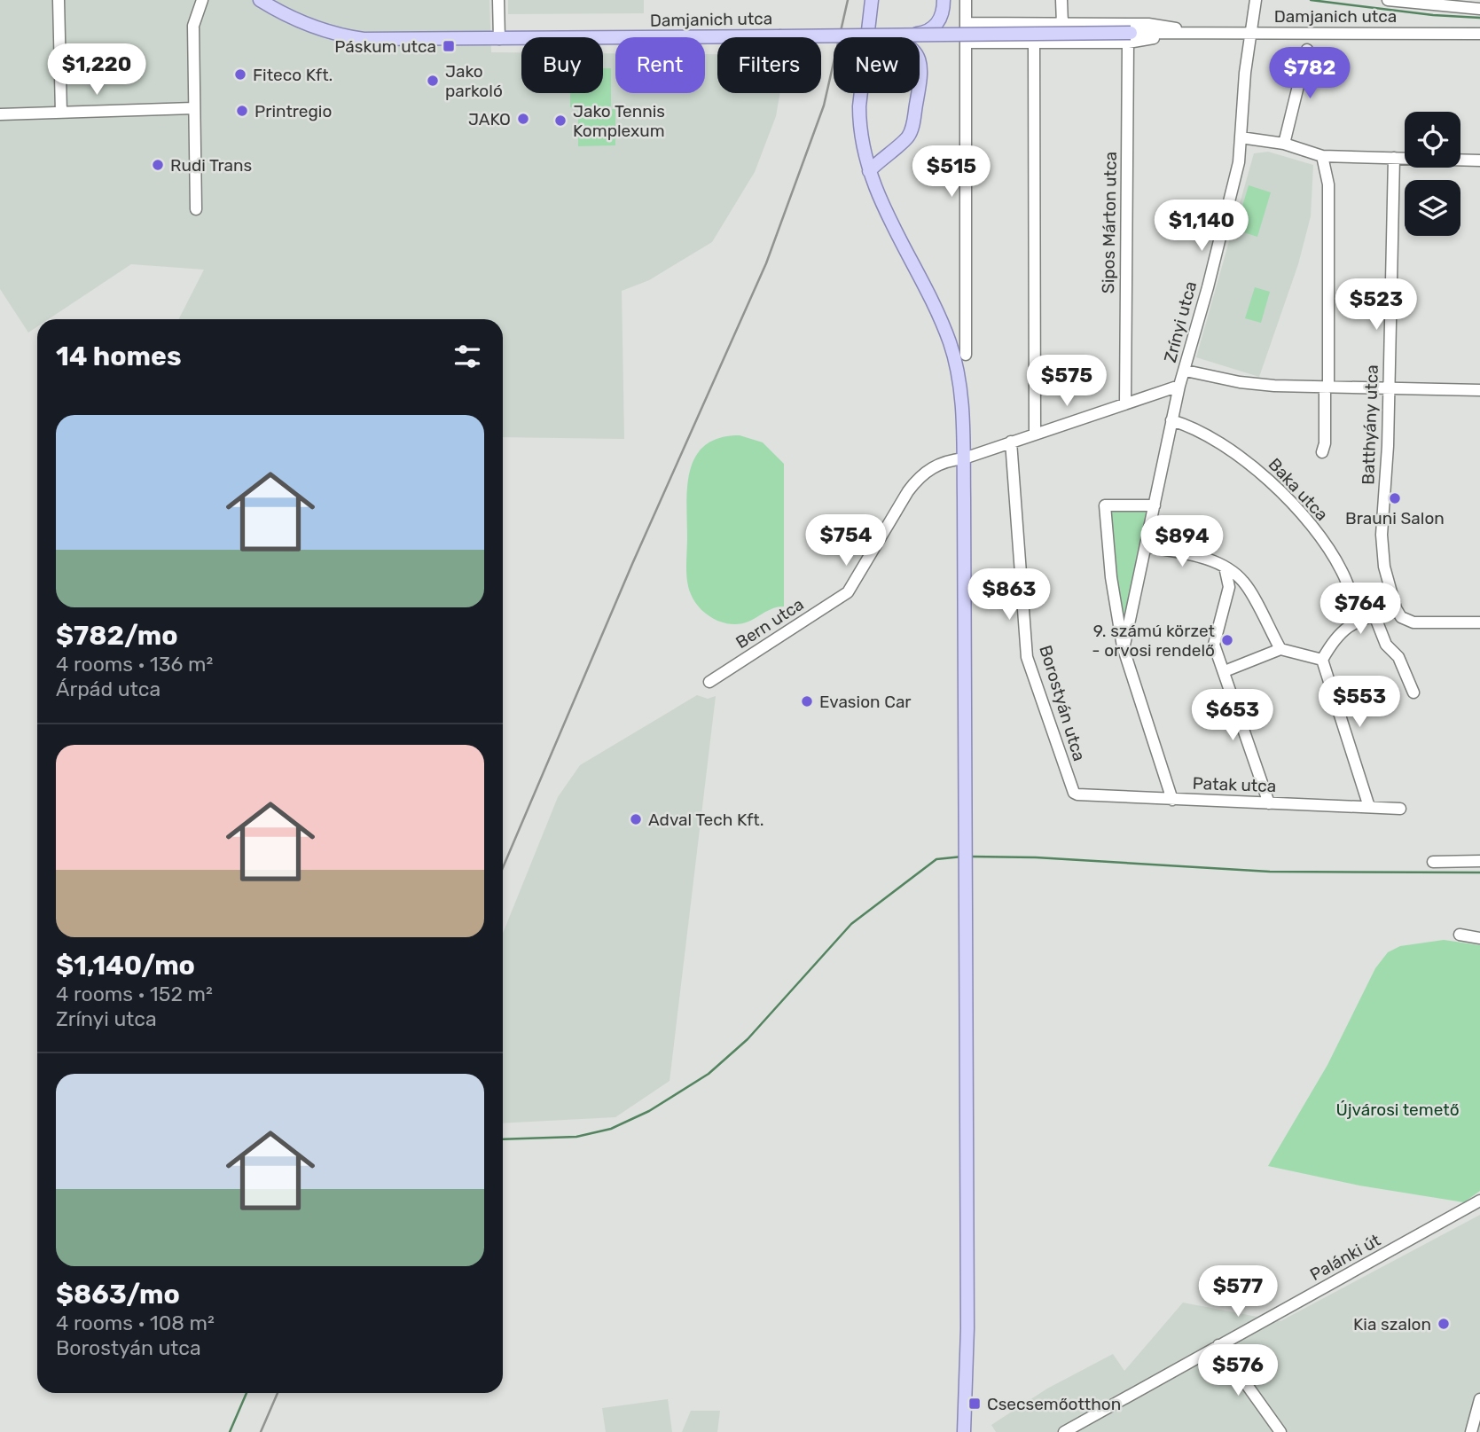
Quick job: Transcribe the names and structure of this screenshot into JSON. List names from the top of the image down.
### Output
{
  "streets": {
    "main road": ["Damjanich utca"],
    "street": [
      "Sipos Márton utca",
      "Zrínyi utca",
      "Batthyány utca",
      "Baka utca",
      "Bern utca",
      "Borostyán utca",
      "Patak utca",
      "Palánki út"
    ]
  },
  "crossings": [
    ["Damjanich utca", "Sipos Márton utca"],
    ["Damjanich utca", "Zrínyi utca"],
    ["Sipos Márton utca", "Bern utca"],
    ["Zrínyi utca", "Baka utca"],
    ["Zrínyi utca", "Bern utca"],
    ["Zrínyi utca", "Patak utca"],
    ["Bern utca", "Borostyán utca"],
    ["Borostyán utca", "Patak utca"]
  ],
  "parks": ["Újvárosi temető"],
  "places": {
    "transit": ["Páskum utca", "Csecsemőotthon"],
    "other": [
      "Fiteco Kft.",
      "Jako parkoló",
      "Printregio",
      "JAKO",
      "Jako Tennis Komplexum",
      "Rudi Trans",
      "Brauni Salon",
      "9. számú körzet - orvosi rendelő",
      "Evasion Car",
      "Adval Tech Kft.",
      "Kia szalon"
    ]
  },
  "page": {
    "chip": [
      "Buy",
      "Rent",
      "Filters",
      "New"
    ],
    "price": [
      "$1,220",
      "$782",
      "$515",
      "$1,140",
      "$523",
      "$575",
      "$754",
      "$894",
      "$863",
      "$764",
      "$553",
      "$653",
      "$577",
      "$576"
    ],
    "heading": "14 homes",
    "list": [
      {
        "name": "$782/mo",
        "note": "4 rooms · 136 m² · Árpád utca"
      },
      {
        "name": "$1,140/mo",
        "note": "4 rooms · 152 m² · Zrínyi utca"
      },
      {
        "name": "$863/mo",
        "note": "4 rooms · 108 m² · Borostyán utca"
      }
    ]
  }
}
